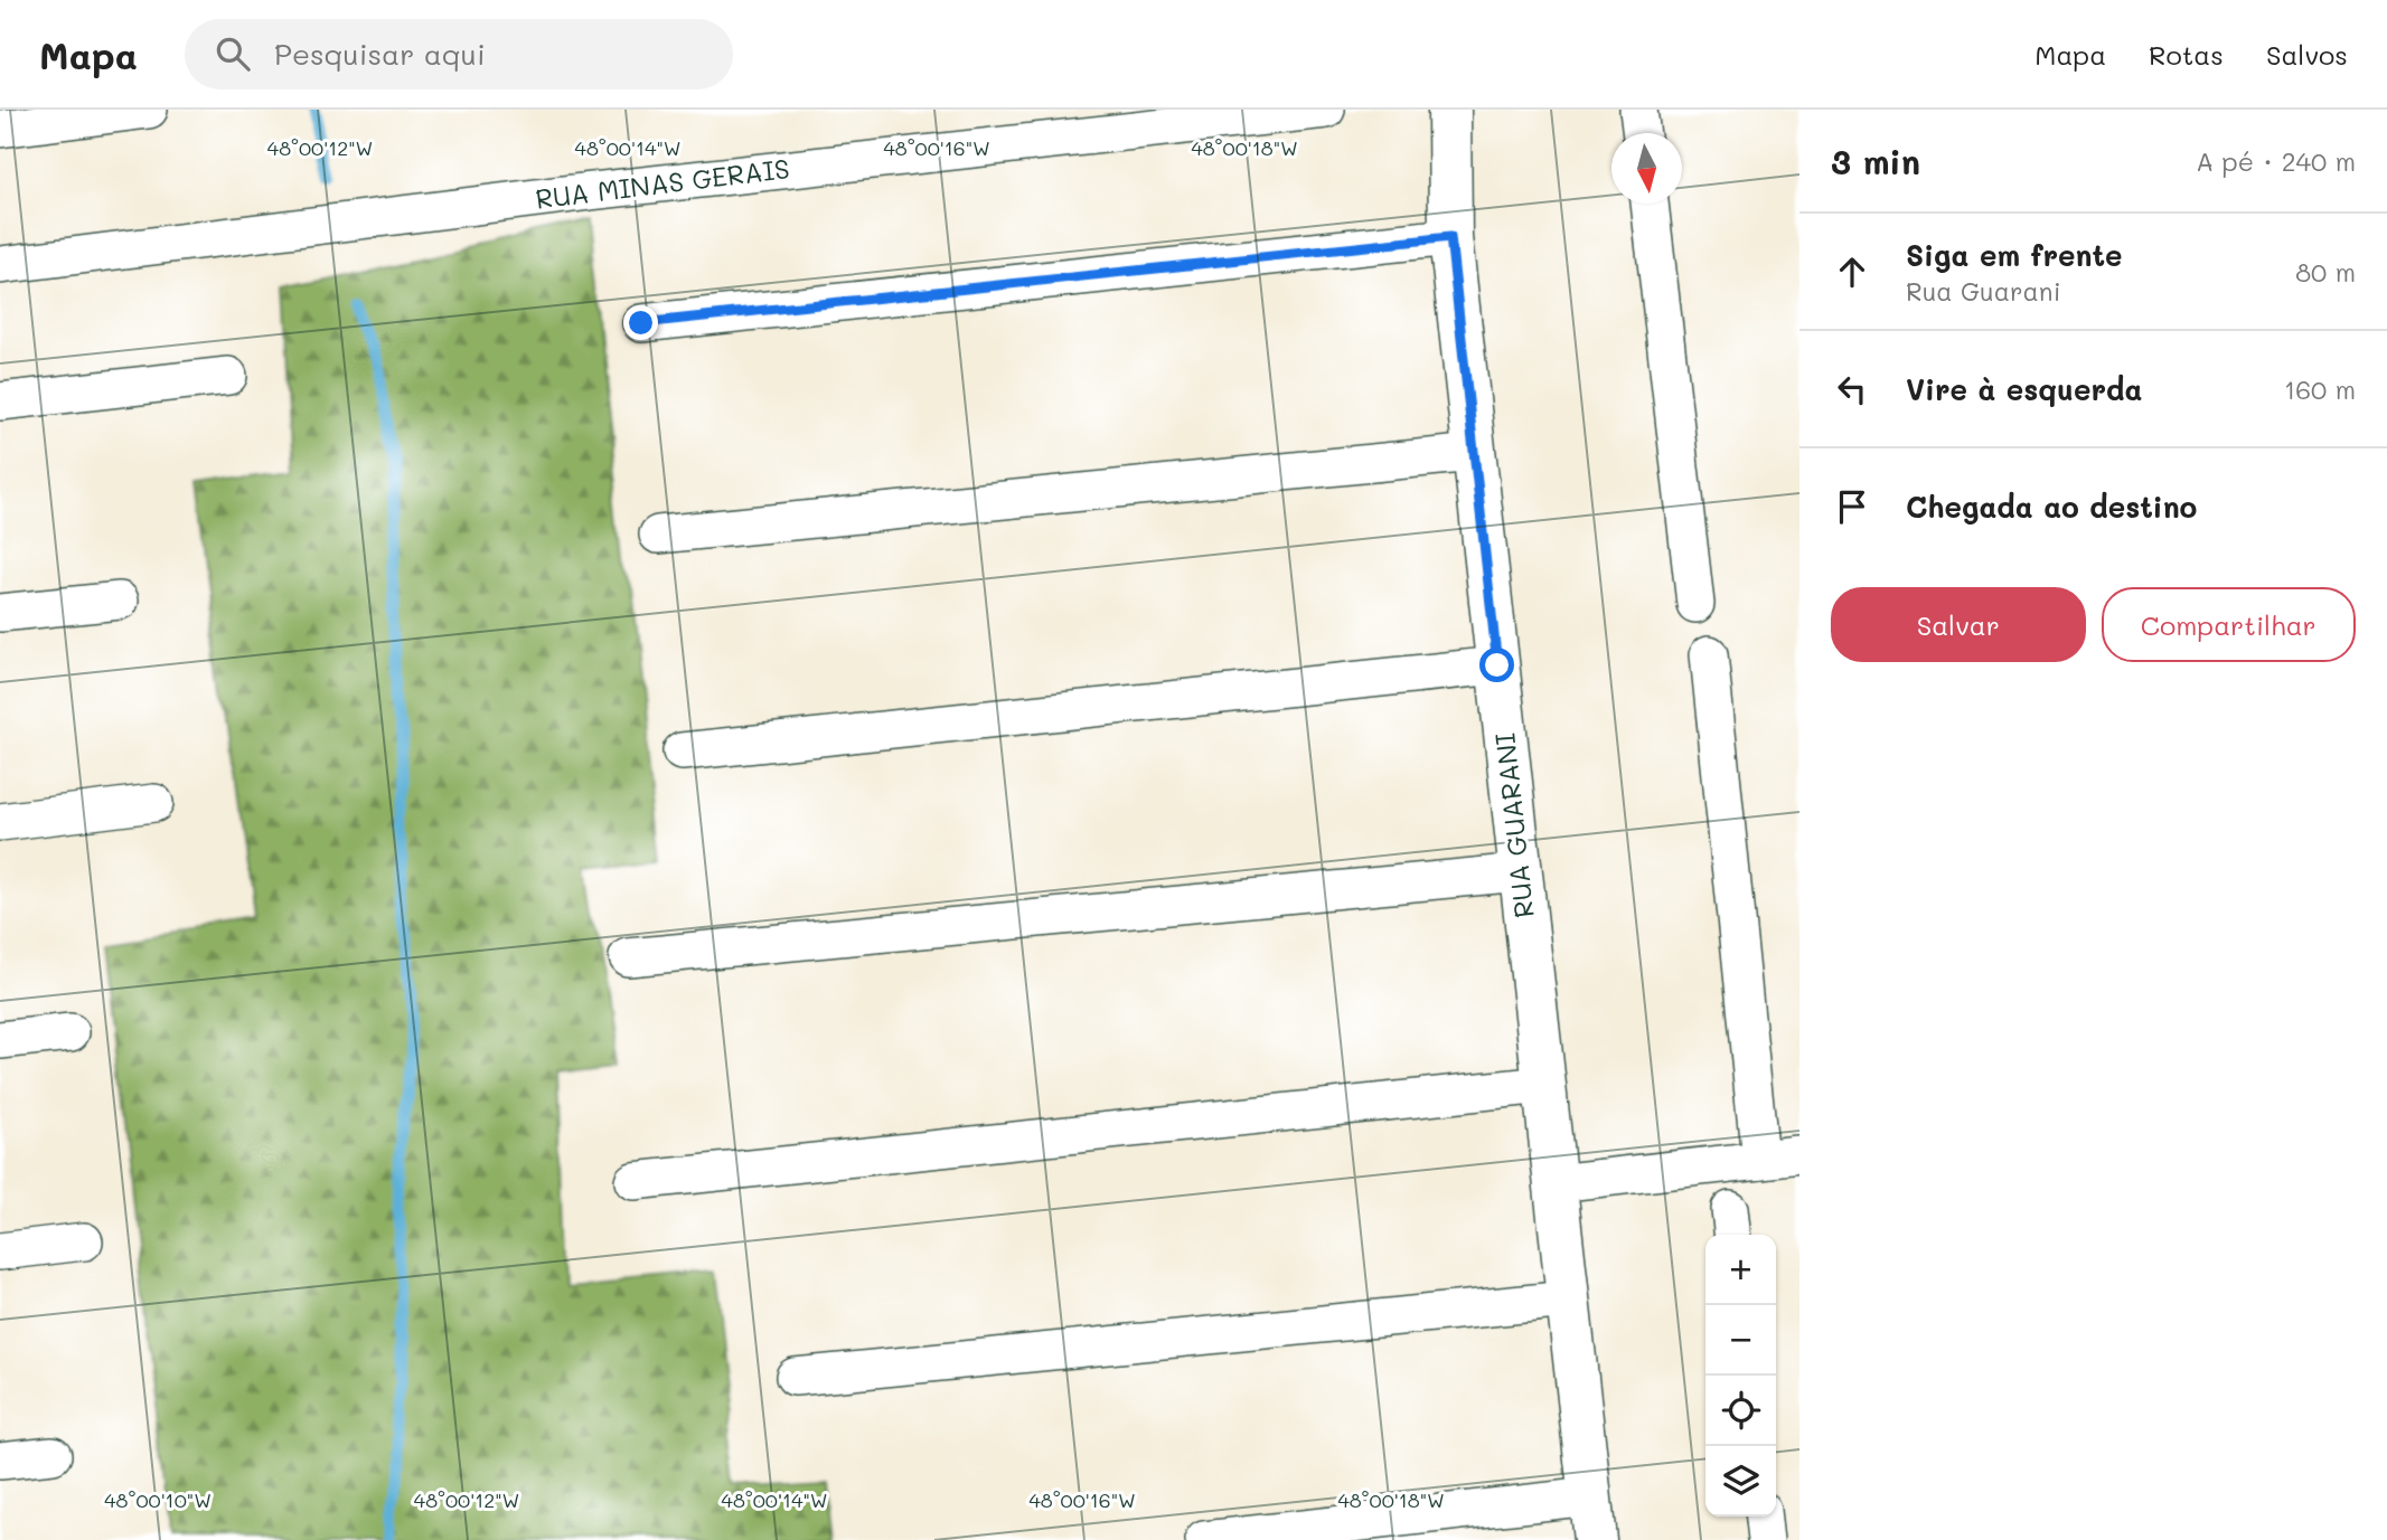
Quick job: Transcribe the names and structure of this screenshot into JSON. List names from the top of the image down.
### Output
{
  "streets": {
    "street": ["RUA MINAS GERAIS", "RUA GUARANI"]
  },
  "north": "bottom",
  "page": {
    "header": "Mapa",
    "search": "Pesquisar aqui",
    "nav": ["Mapa", "Rotas", "Salvos"],
    "heading": ["3 min", "A pé · 240 m"],
    "list": [
      ["Siga em frente", "Rua Guarani", "80 m"],
      ["Vire à esquerda", "160 m"],
      "Chegada ao destino"
    ],
    "buttons": ["Salvar", "Compartilhar"],
    "map_buttons": ["+", "−"]
  },
  "coordinates": [
    "48°00'12\"W",
    "48°00'14\"W",
    "48°00'16\"W",
    "48°00'18\"W",
    "48°00'10\"W"
  ]
}
